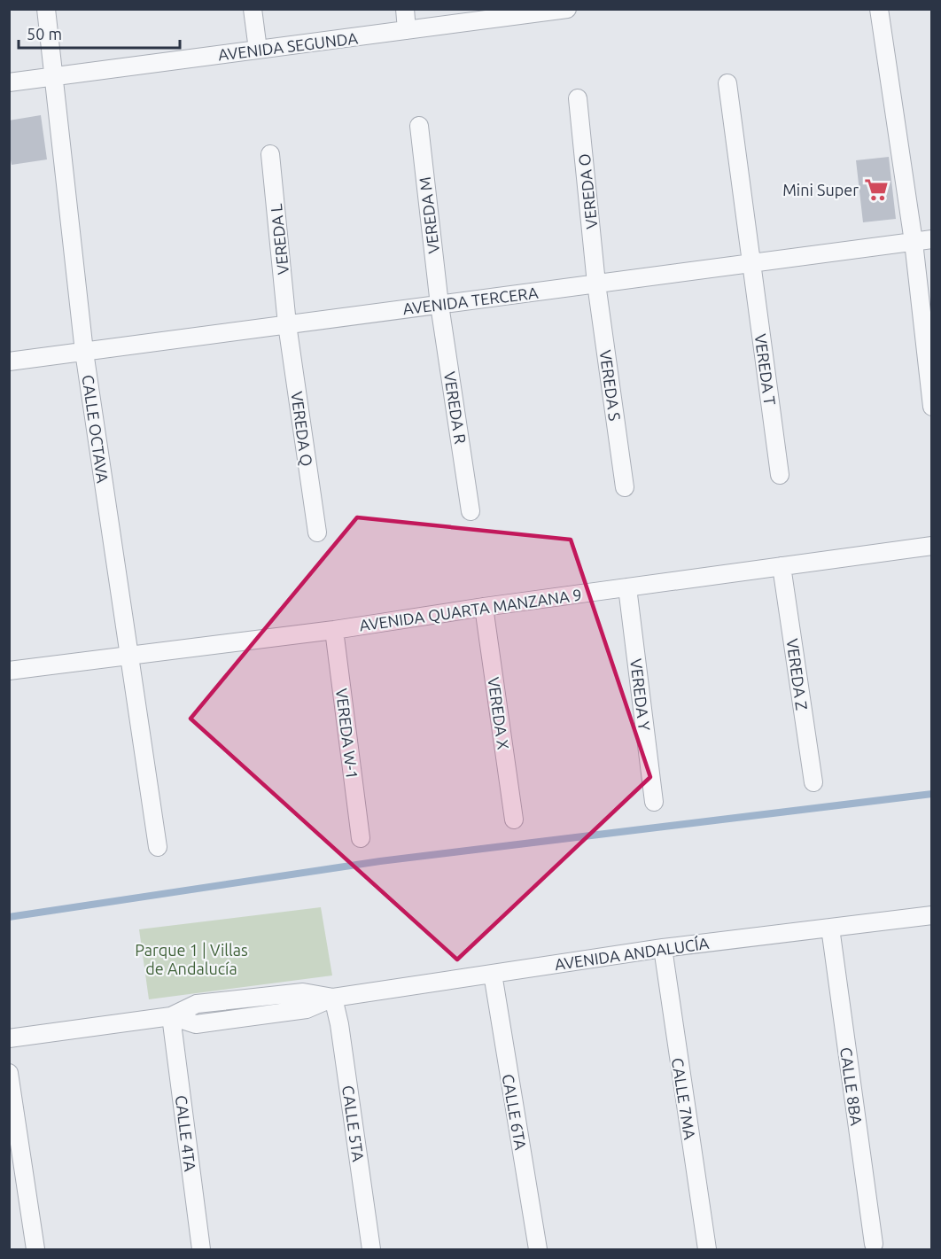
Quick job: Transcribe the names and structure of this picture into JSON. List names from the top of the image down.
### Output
{
  "streets": {
    "street": [
      "AVENIDA SEGUNDA",
      "VEREDA O",
      "VEREDA M",
      "VEREDA L",
      "AVENIDA TERCERA",
      "VEREDA T",
      "VEREDA S",
      "VEREDA R",
      "CALLE OCTAVA",
      "VEREDA Q",
      "AVENIDA QUARTA MANZANA 9",
      "VEREDA Z",
      "VEREDA Y",
      "VEREDA X",
      "VEREDA W-1",
      "AVENIDA ANDALUCÍA",
      "CALLE 8BA",
      "CALLE 7MA",
      "CALLE 6TA",
      "CALLE 5TA",
      "CALLE 4TA"
    ]
  },
  "crossings": [
    ["AVENIDA SEGUNDA", "CALLE OCTAVA"],
    ["VEREDA O", "AVENIDA TERCERA"],
    ["VEREDA O", "VEREDA S"],
    ["VEREDA M", "AVENIDA TERCERA"],
    ["VEREDA M", "VEREDA R"],
    ["VEREDA L", "AVENIDA TERCERA"],
    ["VEREDA L", "VEREDA Q"],
    ["AVENIDA TERCERA", "VEREDA T"],
    ["AVENIDA TERCERA", "VEREDA S"],
    ["AVENIDA TERCERA", "VEREDA R"],
    ["AVENIDA TERCERA", "CALLE OCTAVA"],
    ["AVENIDA TERCERA", "VEREDA Q"],
    ["CALLE OCTAVA", "AVENIDA QUARTA MANZANA 9"],
    ["AVENIDA QUARTA MANZANA 9", "VEREDA Z"],
    ["AVENIDA QUARTA MANZANA 9", "VEREDA Y"],
    ["AVENIDA QUARTA MANZANA 9", "VEREDA X"],
    ["AVENIDA QUARTA MANZANA 9", "VEREDA W-1"],
    ["AVENIDA ANDALUCÍA", "CALLE 8BA"],
    ["AVENIDA ANDALUCÍA", "CALLE 7MA"],
    ["AVENIDA ANDALUCÍA", "CALLE 6TA"],
    ["AVENIDA ANDALUCÍA", "CALLE 5TA"],
    ["AVENIDA ANDALUCÍA", "CALLE 4TA"]
  ],
  "parks": ["Parque 1 | Villas de Andalucía"],
  "places": {
    "supermarket": ["Mini Super"]
  },
  "scale_bar": "50 m"
}
